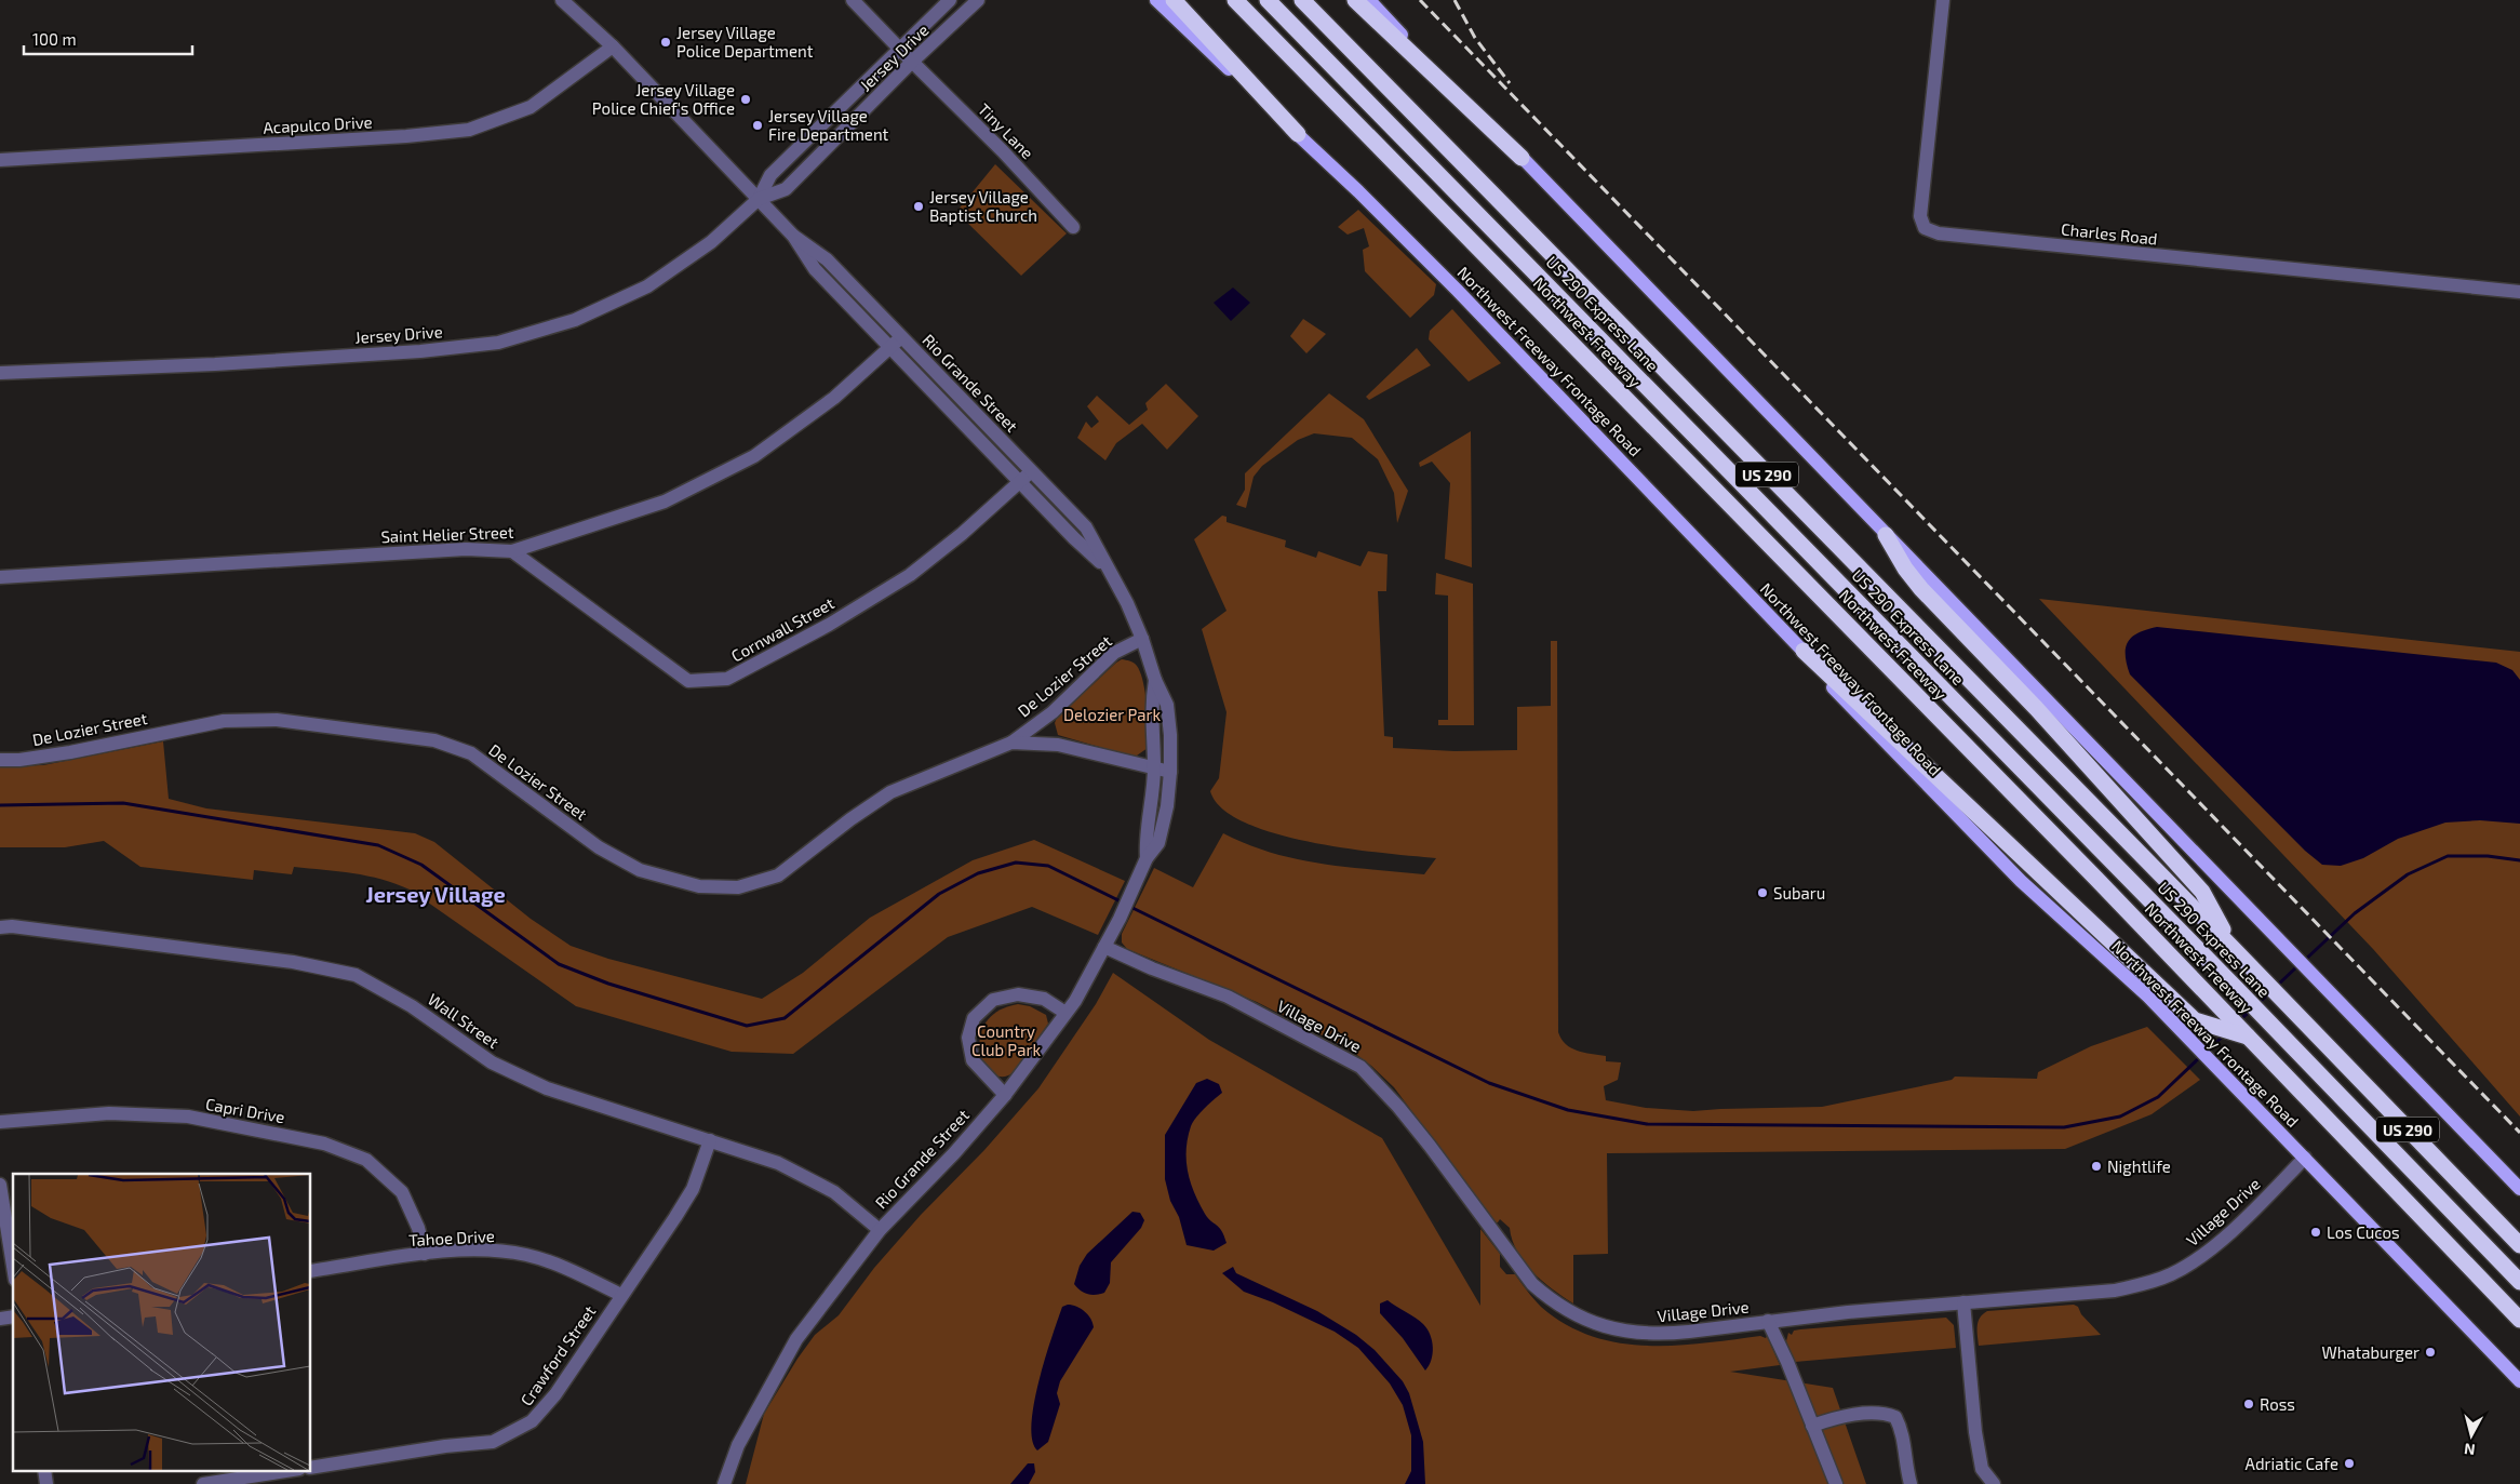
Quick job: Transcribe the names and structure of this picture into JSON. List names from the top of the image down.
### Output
{
  "streets": {
    "highway": ["US 290 Express Lane", "Northwest Freeway", "US 290"],
    "main road": ["Northwest Freeway Frontage Road"],
    "street": [
      "Jersey Drive",
      "Acapulco Drive",
      "Tiny Lane",
      "Charles Road",
      "Rio Grande Street",
      "Saint Helier Street",
      "Cornwall Street",
      "De Lozier Street",
      "Wall Street",
      "Village Drive",
      "Capri Drive",
      "Tahoe Drive",
      "Crawford Street"
    ]
  },
  "crossings": [
    ["Jersey Drive", "Tiny Lane"],
    ["Jersey Drive", "Rio Grande Street"],
    ["Acapulco Drive", "Rio Grande Street"],
    ["Northwest Freeway Frontage Road", "Village Drive"],
    ["Rio Grande Street", "Saint Helier Street"],
    ["Rio Grande Street", "Cornwall Street"],
    ["Rio Grande Street", "De Lozier Street"],
    ["Rio Grande Street", "Wall Street"],
    ["Rio Grande Street", "Village Drive"],
    ["Saint Helier Street", "Cornwall Street"],
    ["Wall Street", "Crawford Street"],
    ["Capri Drive", "Tahoe Drive"],
    ["Tahoe Drive", "Crawford Street"]
  ],
  "districts": ["Jersey Village"],
  "parks": ["Delozier Park", "Country Club Park"],
  "places": [
    "Jersey Village Police Department",
    "Jersey Village Police Chief's Office",
    "Jersey Village Fire Department",
    "Jersey Village Baptist Church",
    "Subaru",
    "Nightlife",
    "Los Cucos",
    "Whataburger",
    "Ross",
    "Adriatic Cafe"
  ],
  "scale_bar": "100 m",
  "north": "bottom"
}
